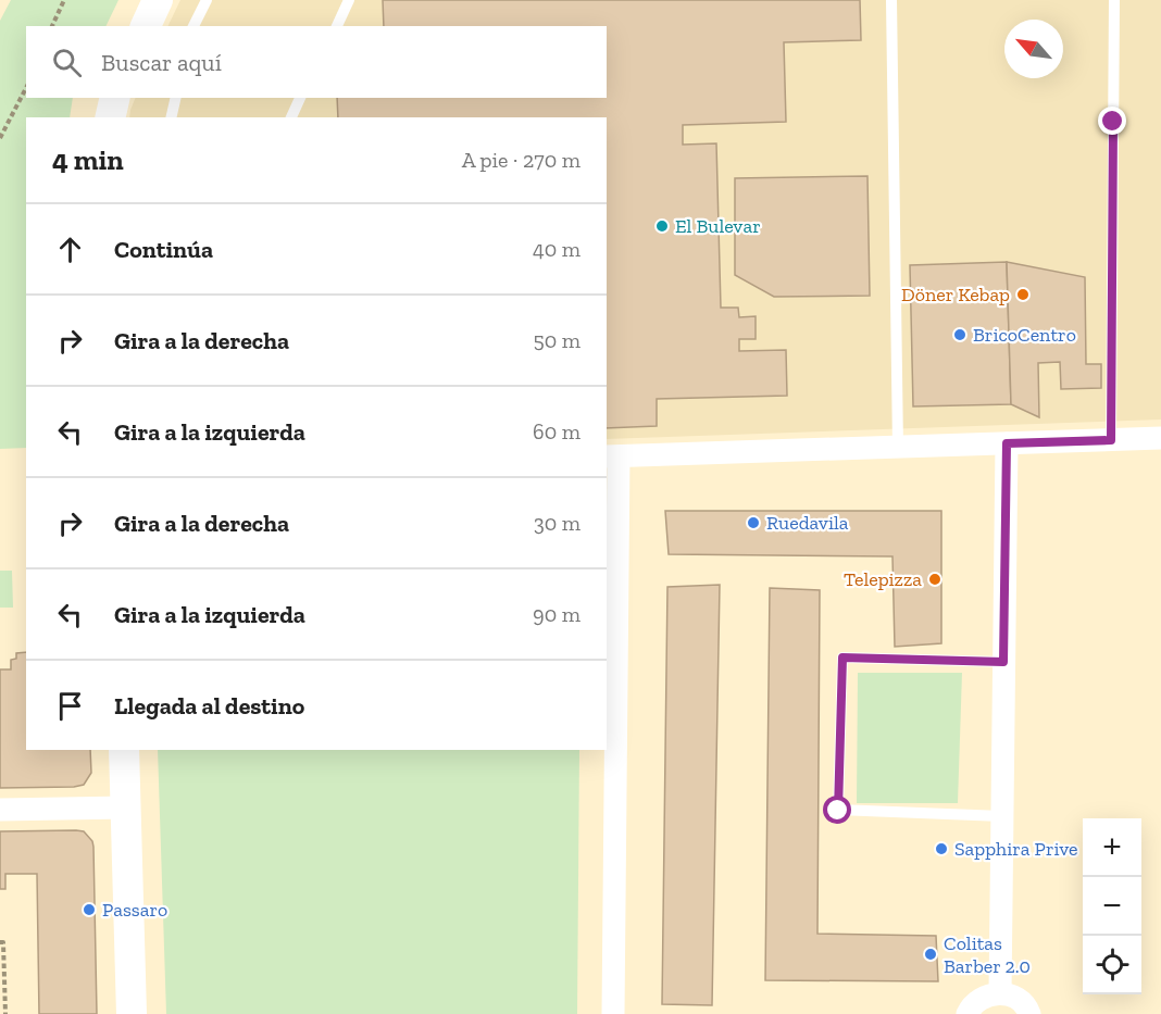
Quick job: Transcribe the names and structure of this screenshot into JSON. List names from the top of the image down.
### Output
{
  "places": [
    "El Bulevar",
    "Döner Kebap",
    "BricoCentro",
    "Ruedavila",
    "Telepizza",
    "Sapphira Prive",
    "Passaro",
    "Colitas Barber 2.0"
  ],
  "north": "top left",
  "page": {
    "search": "Buscar aquí",
    "heading": ["4 min", "A pie · 270 m"],
    "list": [
      ["Continúa", "40 m"],
      ["Gira a la derecha", "50 m"],
      ["Gira a la izquierda", "60 m"],
      ["Gira a la derecha", "30 m"],
      ["Gira a la izquierda", "90 m"],
      "Llegada al destino"
    ],
    "map_buttons": ["+", "−"]
  }
}
